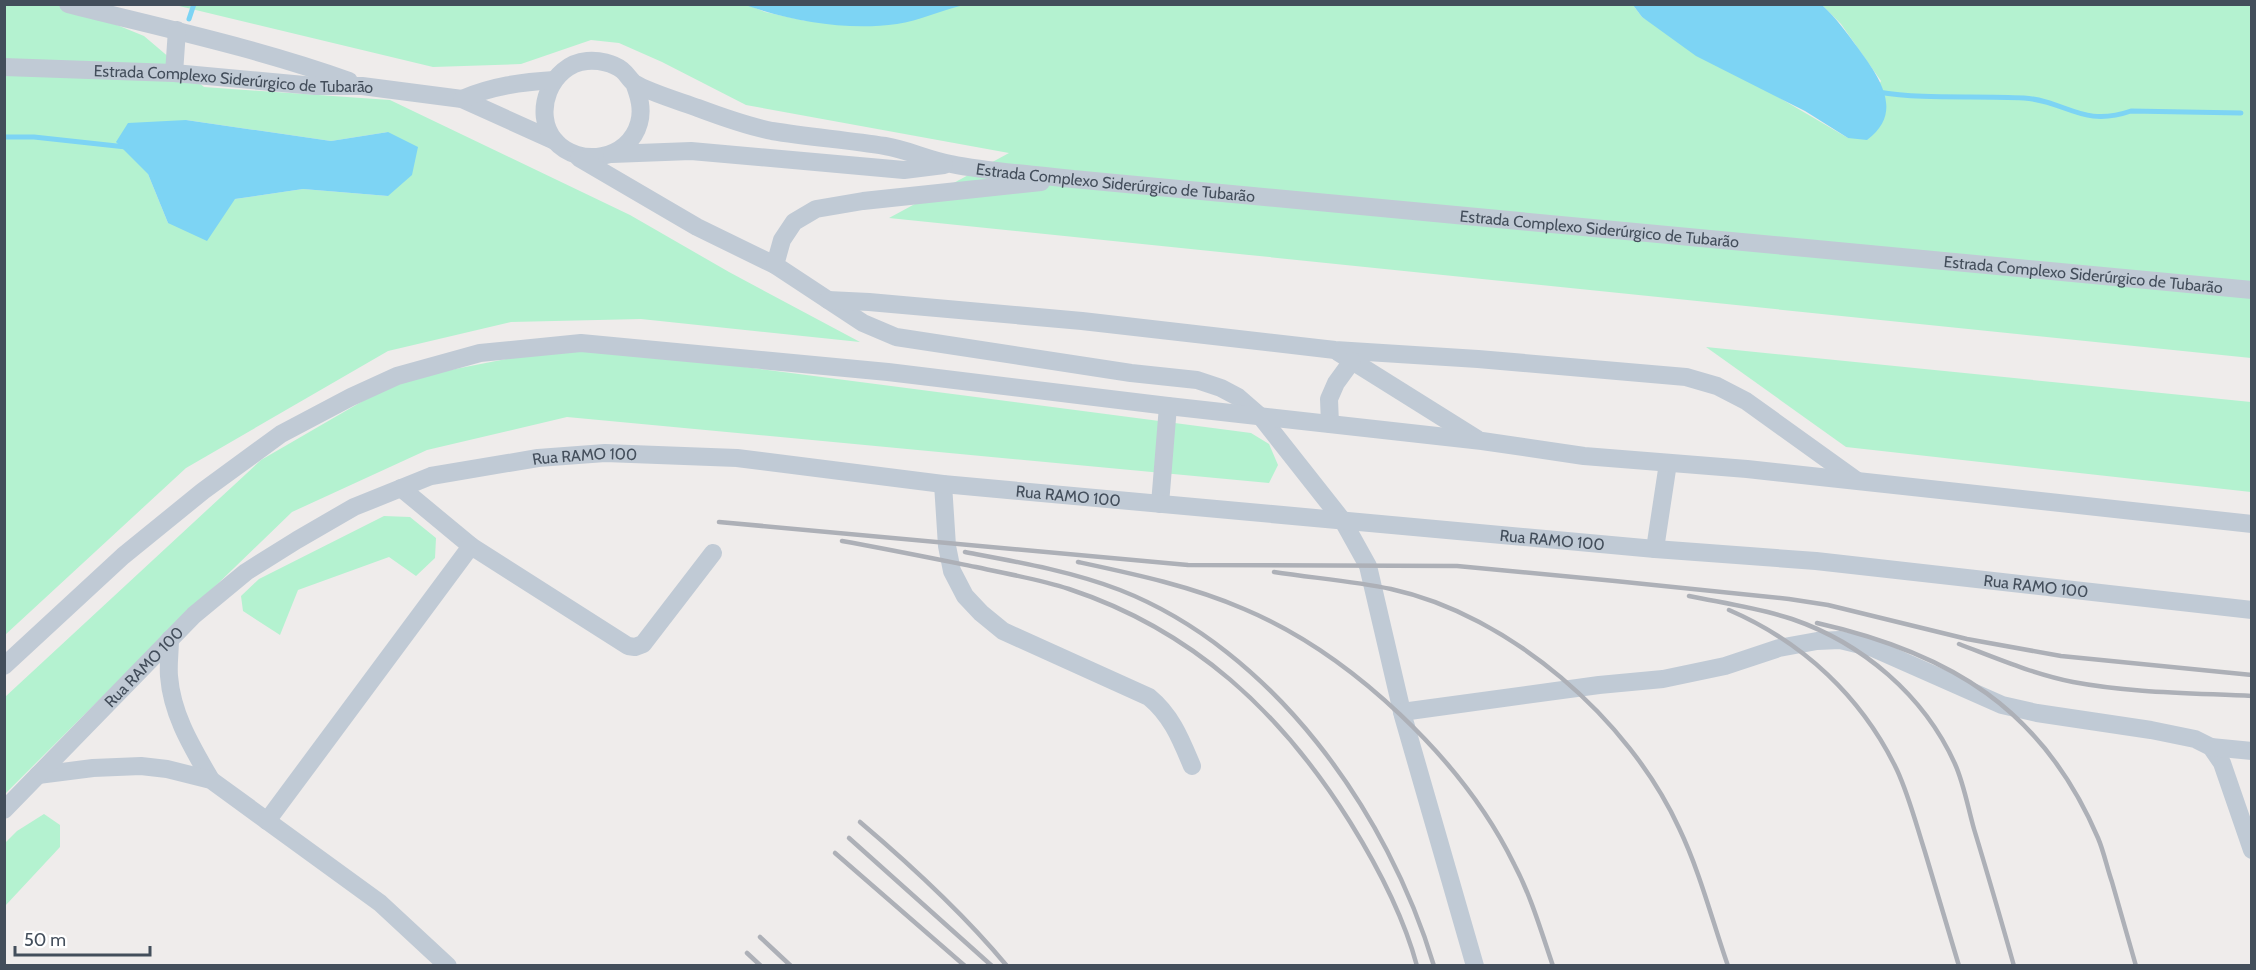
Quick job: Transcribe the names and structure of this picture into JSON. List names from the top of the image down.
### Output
{
  "streets": {
    "street": ["Estrada Complexo Siderúrgico de Tubarão", "Rua RAMO 100"]
  },
  "scale_bar": "50 m"
}
